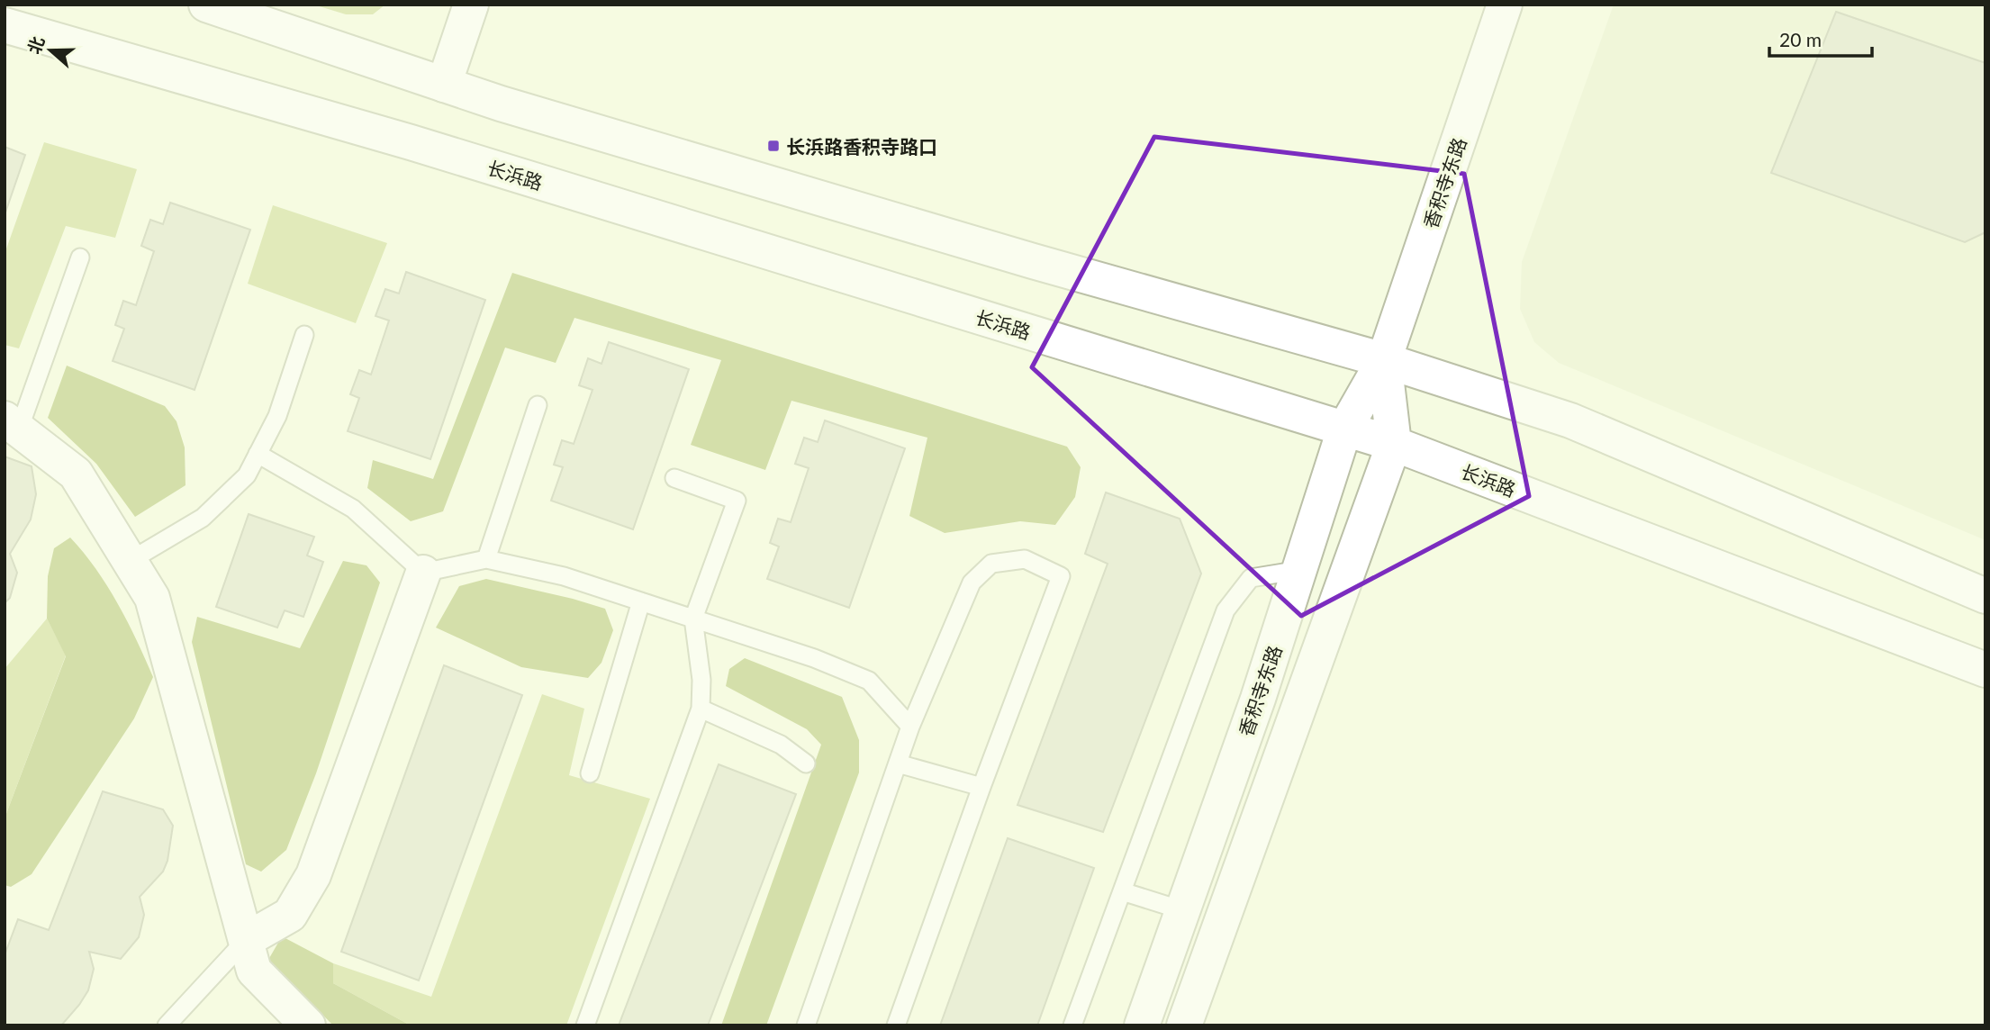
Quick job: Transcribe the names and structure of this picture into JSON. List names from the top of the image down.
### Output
{
  "streets": {
    "main road": ["长浜路", "香积寺东路"]
  },
  "crossings": [
    ["长浜路", "香积寺东路"]
  ],
  "places": {
    "transit": ["长浜路香积寺路口"]
  },
  "scale_bar": "20 m",
  "north": "left"
}
